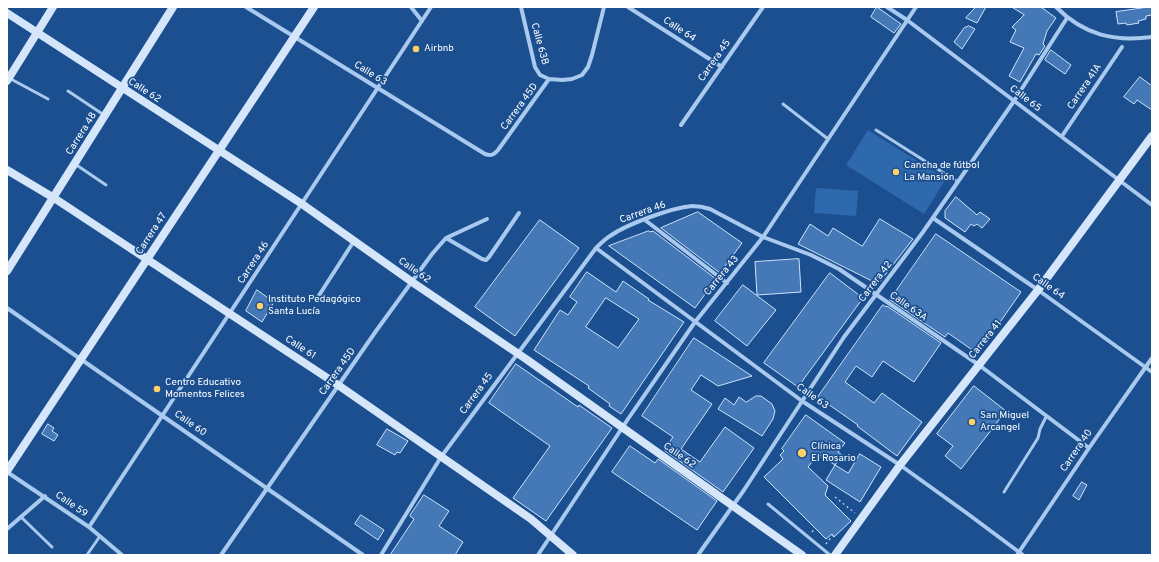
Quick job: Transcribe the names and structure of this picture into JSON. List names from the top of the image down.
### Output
{
  "streets": {
    "main road": [
      "Calle 62",
      "Carrera 48",
      "Carrera 47",
      "Carrera 41",
      "Calle 61"
    ],
    "street": [
      "Calle 64",
      "Calle 63B",
      "Carrera 45",
      "Calle 63",
      "Carrera 41A",
      "Calle 65",
      "Carrera 45D",
      "Carrera 46",
      "Carrera 43",
      "Carrera 42",
      "Calle 63A",
      "Calle 60",
      "Carrera 40",
      "Calle 59"
    ]
  },
  "crossings": [
    ["Calle 64", "Carrera 45"],
    ["Calle 64", "Carrera 42"],
    ["Calle 64", "Carrera 41"],
    ["Calle 64", "Carrera 40"],
    ["Calle 63B", "Carrera 45D"],
    ["Carrera 45", "Calle 63"],
    ["Carrera 45", "Calle 62"],
    ["Carrera 45", "Carrera 46"],
    ["Carrera 45", "Calle 61"],
    ["Calle 63", "Carrera 45D"],
    ["Calle 63", "Carrera 46"],
    ["Calle 63", "Carrera 47"],
    ["Calle 63", "Carrera 43"],
    ["Calle 63", "Carrera 42"],
    ["Calle 63", "Carrera 41"],
    ["Calle 63", "Carrera 40"],
    ["Carrera 41A", "Calle 65"],
    ["Calle 62", "Carrera 45D"],
    ["Calle 62", "Carrera 48"],
    ["Calle 62", "Carrera 46"],
    ["Calle 62", "Carrera 47"],
    ["Calle 62", "Carrera 43"],
    ["Calle 62", "Carrera 42"],
    ["Calle 65", "Carrera 43"],
    ["Calle 65", "Carrera 42"],
    ["Calle 65", "Carrera 41"],
    ["Carrera 45D", "Calle 61"],
    ["Carrera 45D", "Calle 60"],
    ["Carrera 48", "Calle 61"],
    ["Carrera 46", "Calle 63A"],
    ["Carrera 46", "Calle 61"],
    ["Carrera 46", "Calle 60"],
    ["Carrera 46", "Calle 59"],
    ["Carrera 47", "Calle 61"],
    ["Carrera 47", "Calle 60"],
    ["Carrera 47", "Calle 59"],
    ["Carrera 43", "Calle 63A"],
    ["Carrera 43", "Calle 61"],
    ["Carrera 42", "Calle 63A"],
    ["Calle 63A", "Carrera 41"],
    ["Calle 63A", "Carrera 40"]
  ],
  "places": [
    "Airbnb",
    "Cancha de fútbol La Mansión",
    "Instituto Pedagógico Santa Lucía",
    "Centro Educativo Momentos Felices",
    "San Miguel Arcangel",
    "Clínica El Rosario"
  ]
}
